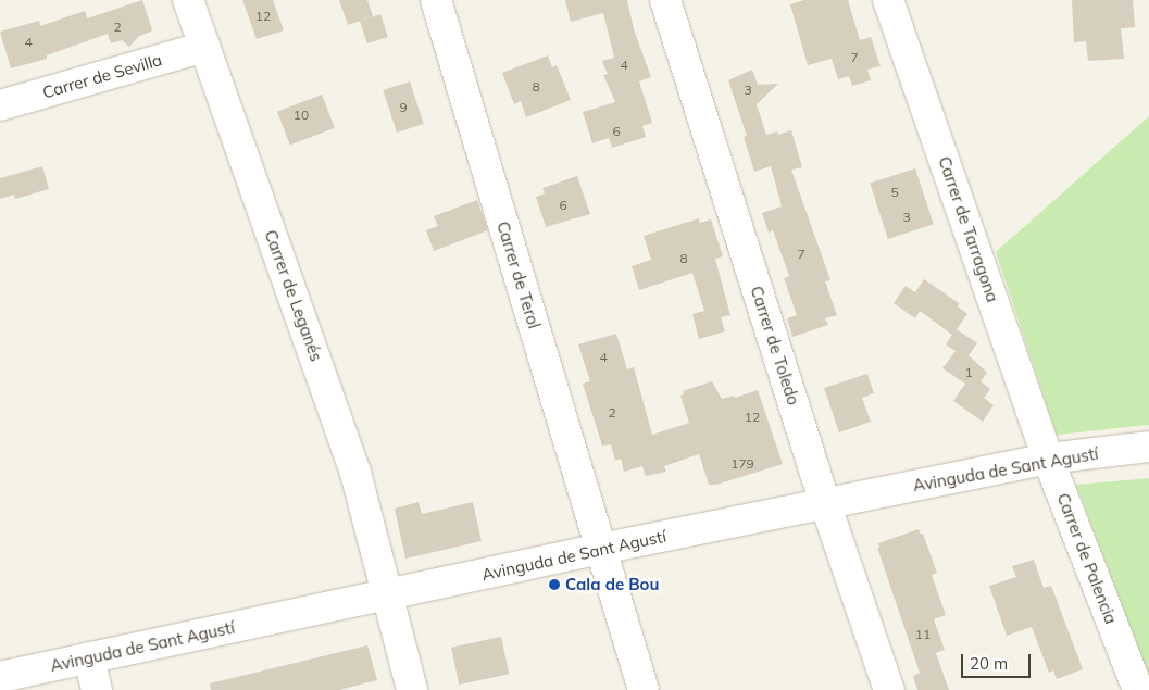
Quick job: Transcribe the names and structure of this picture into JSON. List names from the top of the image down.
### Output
{
  "streets": {
    "street": [
      "Carrer de Sevilla",
      "Carrer de Tarragona",
      "Carrer de Terol",
      "Carrer de Leganés",
      "Carrer de Toledo",
      "Avinguda de Sant Agustí",
      "Carrer de Palencia"
    ]
  },
  "crossings": [
    ["Carrer de Sevilla", "Carrer de Leganés"],
    ["Carrer de Tarragona", "Avinguda de Sant Agustí"],
    ["Carrer de Tarragona", "Carrer de Palencia"],
    ["Carrer de Terol", "Avinguda de Sant Agustí"],
    ["Carrer de Leganés", "Avinguda de Sant Agustí"],
    ["Carrer de Toledo", "Avinguda de Sant Agustí"],
    ["Avinguda de Sant Agustí", "Carrer de Palencia"]
  ],
  "places": ["Cala de Bou"],
  "house_numbers": [
    "12",
    "2",
    "4",
    "7",
    "4",
    "8",
    "3",
    "9",
    "10",
    "6",
    "5",
    "6",
    "3",
    "7",
    "8",
    "4",
    "1",
    "2",
    "12",
    "179",
    "11"
  ],
  "scale_bar": "20 m"
}
